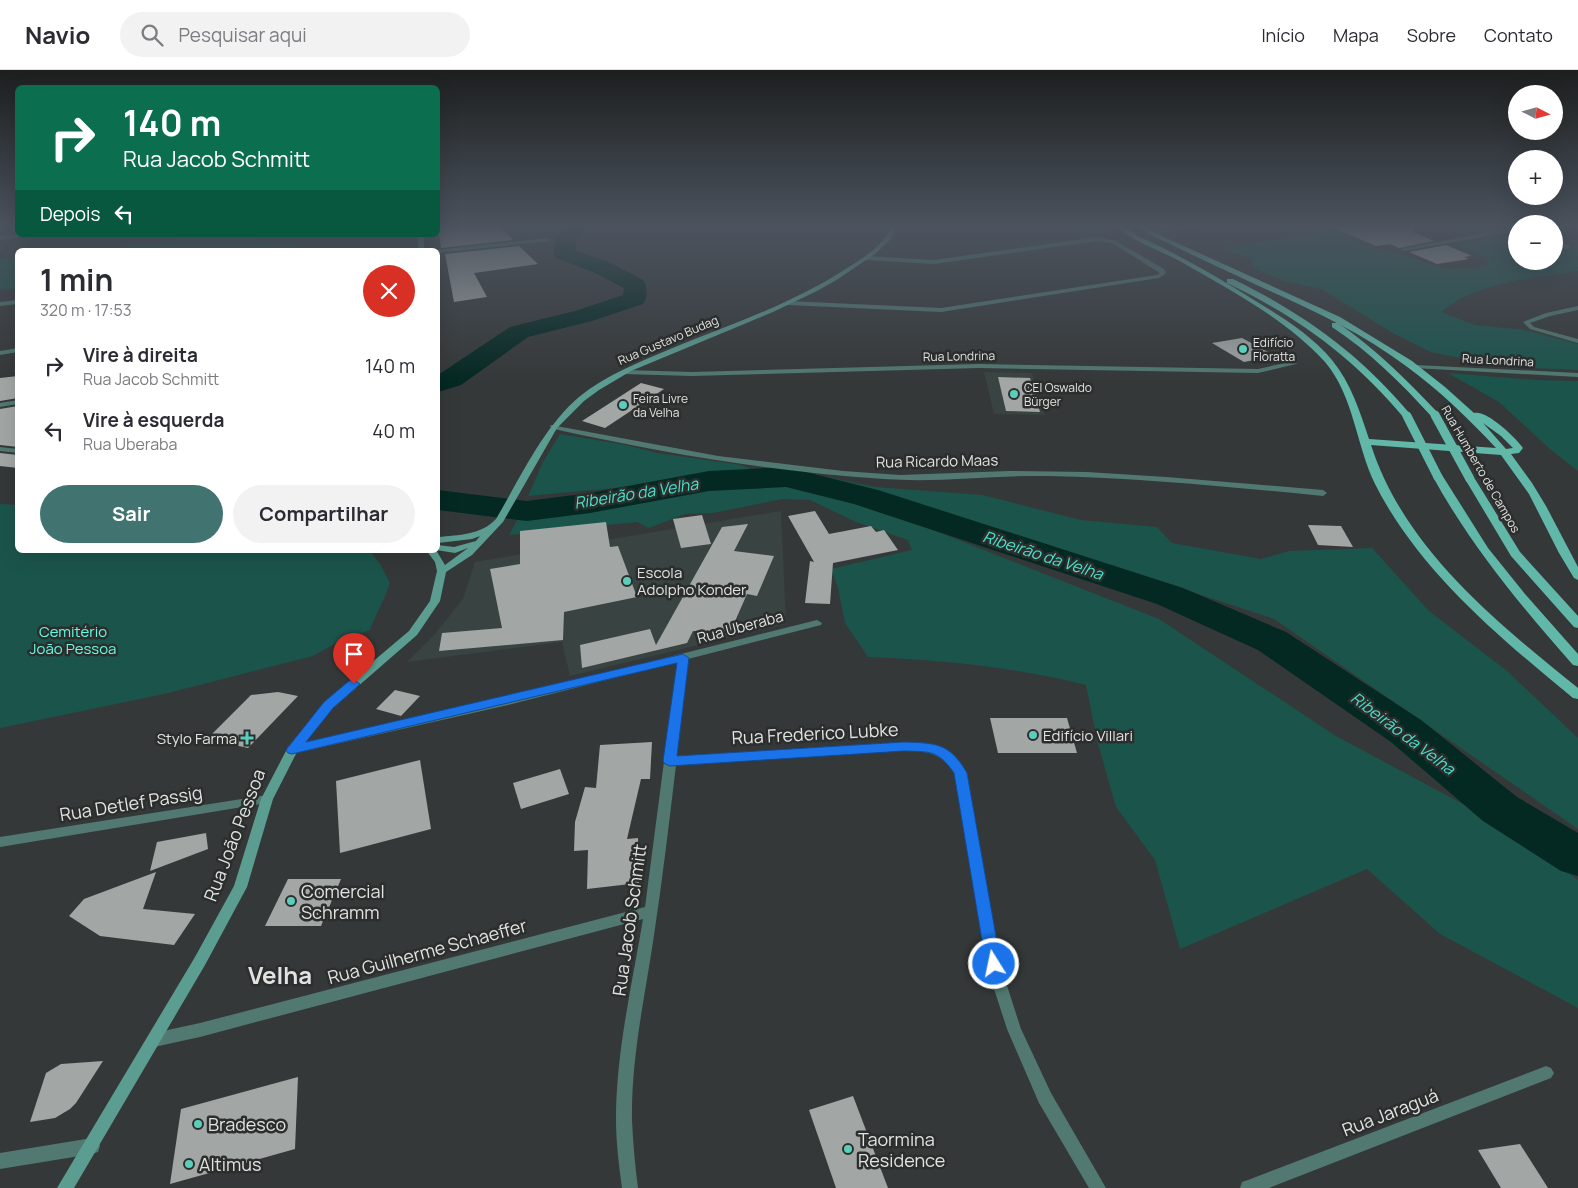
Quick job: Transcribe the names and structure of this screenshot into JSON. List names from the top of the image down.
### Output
{
  "streets": {
    "main road": ["Rua Humberto de Campos"],
    "street": [
      "Rua Gustavo Budag",
      "Rua Londrina",
      "Rua Ricardo Maas",
      "Rua Uberaba",
      "Rua Frederico Lubke",
      "Rua Detlef Passig",
      "Rua João Pessoa",
      "Rua Jacob Schmitt",
      "Rua Guilherme Schaeffer",
      "Rua Jaraguá"
    ]
  },
  "crossings": [
    ["Rua Gustavo Budag", "Rua Londrina"],
    ["Rua Gustavo Budag", "Rua Ricardo Maas"],
    ["Rua Gustavo Budag", "Rua João Pessoa"],
    ["Rua Uberaba", "Rua João Pessoa"],
    ["Rua Uberaba", "Rua Jacob Schmitt"],
    ["Rua Frederico Lubke", "Rua Jacob Schmitt"],
    ["Rua Detlef Passig", "Rua João Pessoa"],
    ["Rua João Pessoa", "Rua Guilherme Schaeffer"],
    ["Rua Jacob Schmitt", "Rua Guilherme Schaeffer"]
  ],
  "districts": ["Velha"],
  "water": ["Ribeirão da Velha"],
  "parks": ["Cemitério João Pessoa"],
  "places": {
    "other": [
      "Edifício Floratta",
      "CEI Oswaldo Bürger",
      "Feira Livre da Velha",
      "Escola Adolpho Konder",
      "Edifício Villari",
      "Comercial Schramm",
      "Bradesco",
      "Taormina Residence",
      "Altimus"
    ],
    "health": ["Stylo Farma"]
  },
  "north": "right",
  "page": {
    "header": "Navio",
    "search": "Pesquisar aqui",
    "nav": [
      "Início",
      "Mapa",
      "Sobre",
      "Contato"
    ],
    "map_buttons": ["+", "−"],
    "turn": ["140 m", "Rua Jacob Schmitt"],
    "then": "Depois",
    "heading": ["1 min", "320 m · 17:53"],
    "list": [
      {
        "name": "Vire à direita",
        "note": "Rua Jacob Schmitt",
        "value": "140 m"
      },
      {
        "name": "Vire à esquerda",
        "note": "Rua Uberaba",
        "value": "40 m"
      }
    ],
    "buttons": ["Sair", "Compartilhar"]
  }
}
